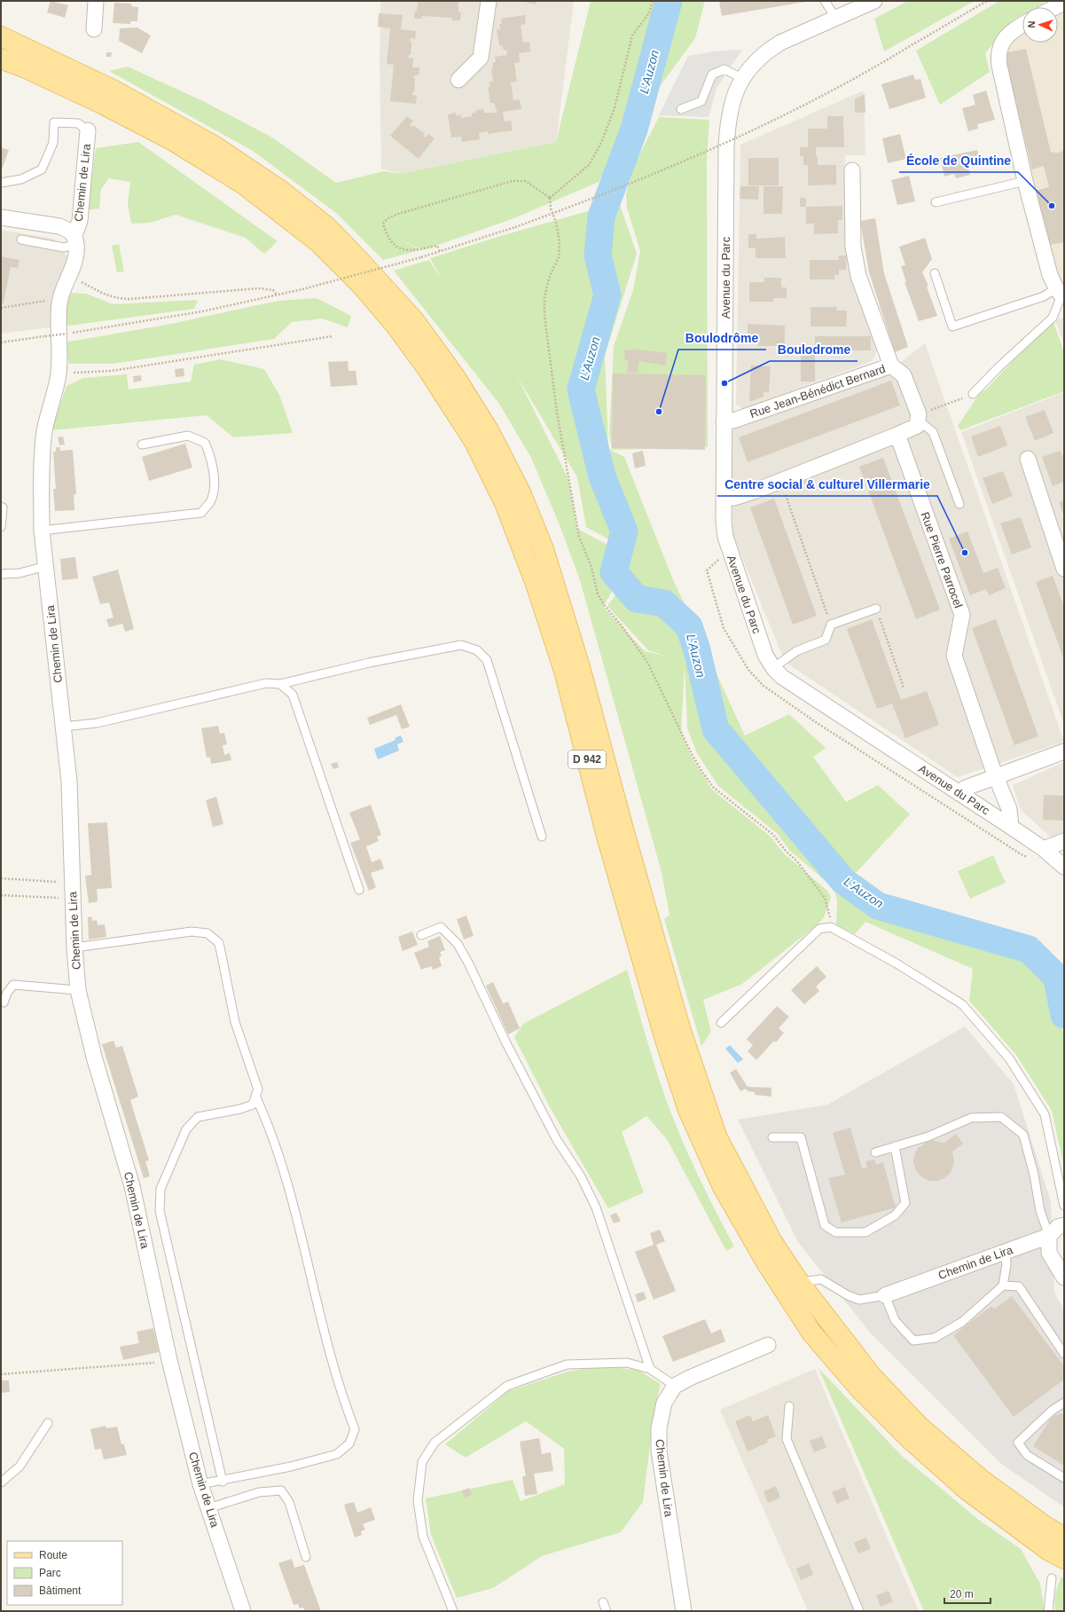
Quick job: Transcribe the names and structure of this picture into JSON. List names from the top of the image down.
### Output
{
  "streets": {
    "main road": ["D 942"],
    "street": [
      "Chemin de Lira",
      "Avenue du Parc",
      "Rue Jean-Bénédict Bernard",
      "Rue Pierre Parrocel"
    ]
  },
  "crossings": [
    ["Avenue du Parc", "Rue Jean-Bénédict Bernard"],
    ["Avenue du Parc", "Rue Pierre Parrocel"]
  ],
  "water": ["L'Auzon"],
  "places": [
    "École de Quintine",
    "Boulodrome",
    "Boulodrôme",
    "Centre social & culturel Villermarie"
  ],
  "legend": ["Route", "Parc", "Bâtiment"],
  "scale_bar": "20 m",
  "north": "left"
}
